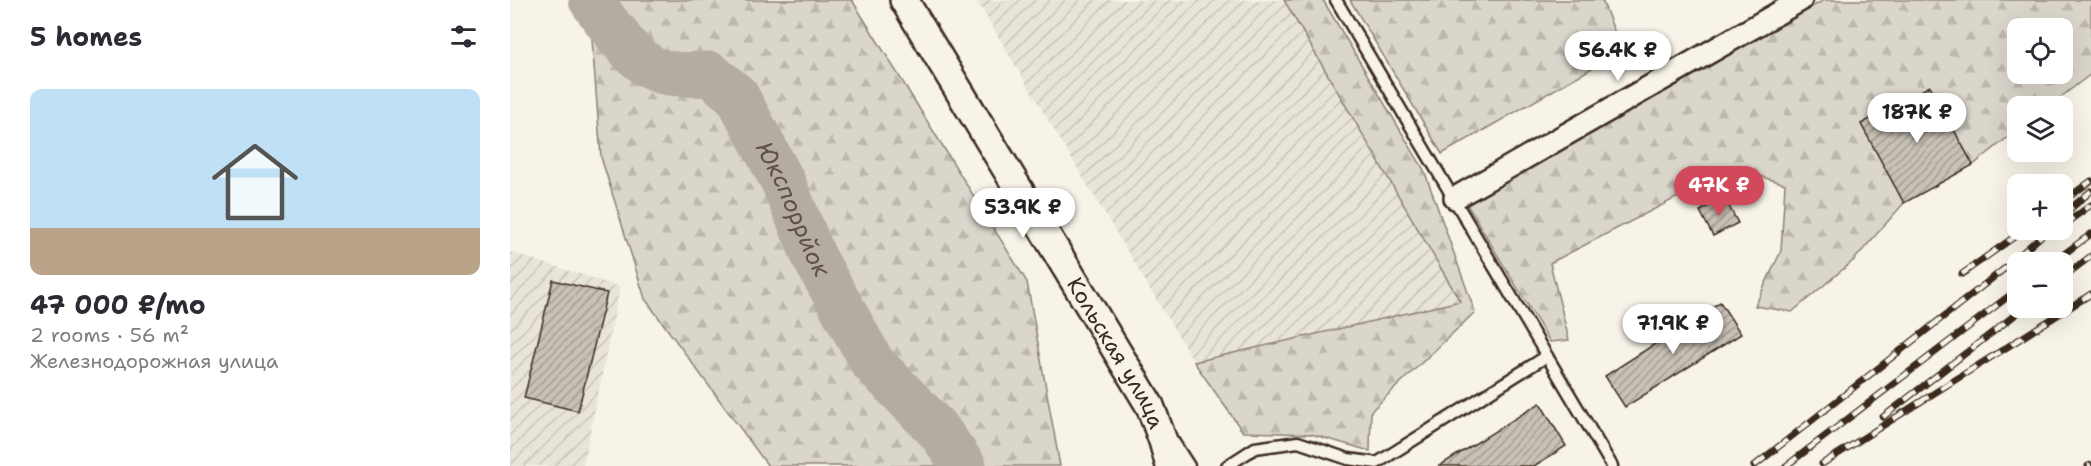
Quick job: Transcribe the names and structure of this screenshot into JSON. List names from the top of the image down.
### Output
{
  "streets": {
    "street": ["Кольская улица"]
  },
  "water": ["Юкспоррйок"],
  "page": {
    "heading": "5 homes",
    "map_buttons": ["+", "−"],
    "price": [
      "56.4K ₽",
      "187K ₽",
      "47K ₽",
      "53.9K ₽",
      "71.9K ₽"
    ],
    "list": [
      {
        "name": "47 000 ₽/mo",
        "note": "2 rooms · 56 m² · Железнодорожная улица"
      }
    ]
  }
}
